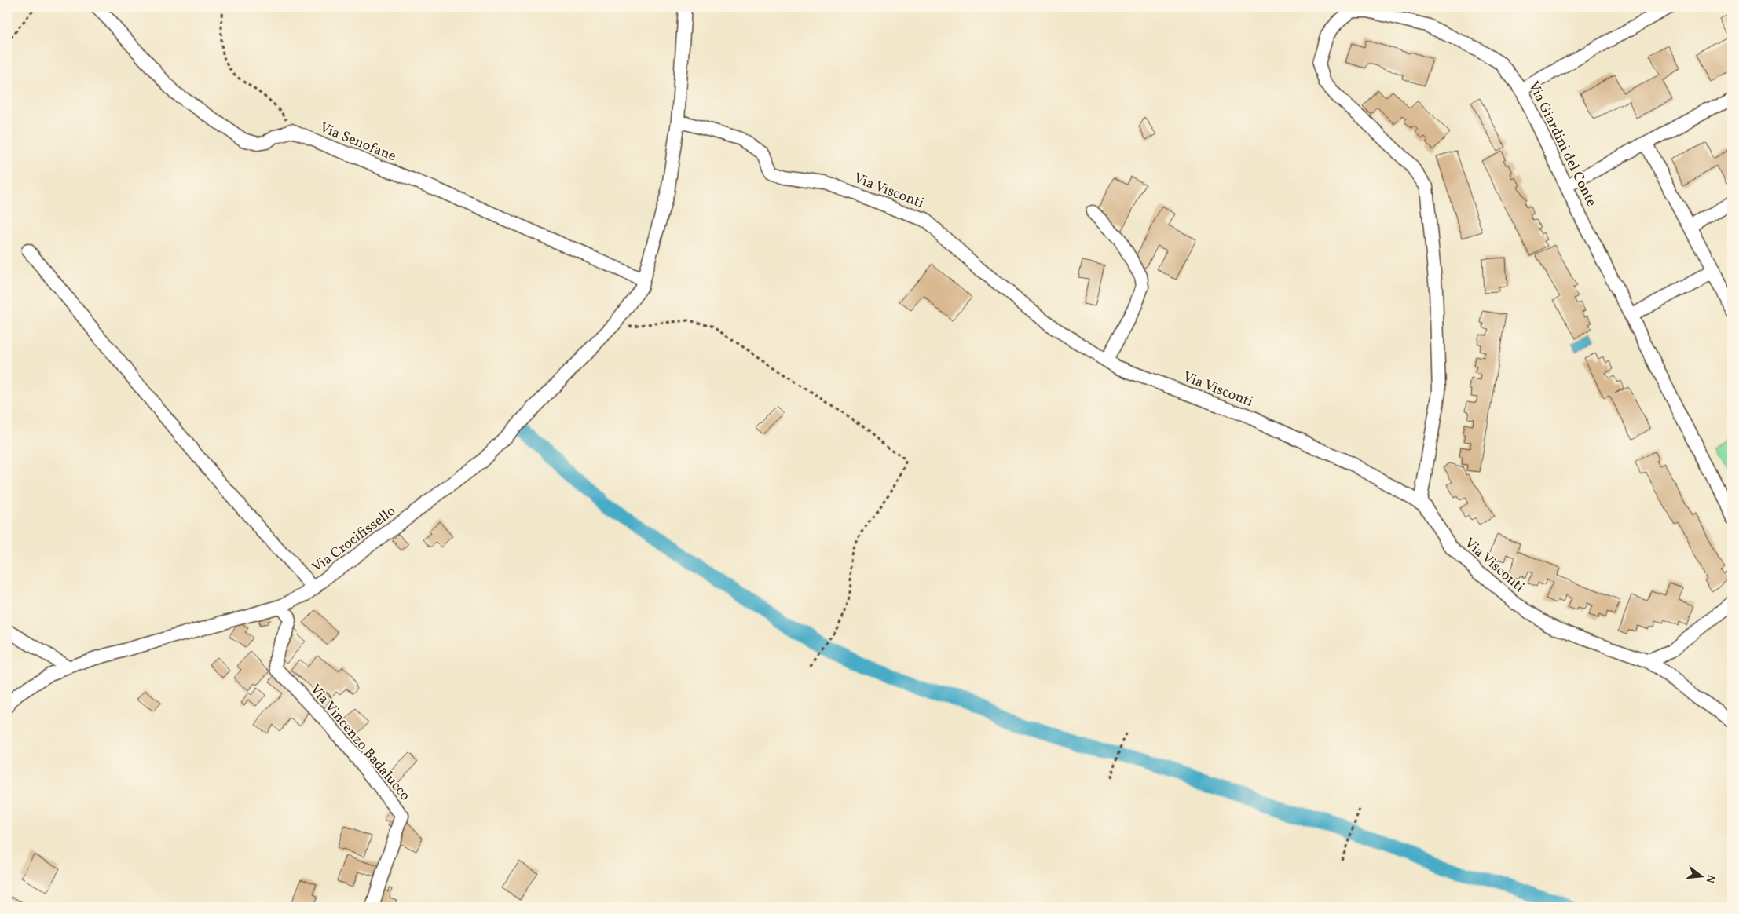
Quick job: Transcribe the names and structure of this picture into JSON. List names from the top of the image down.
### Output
{
  "streets": {
    "street": [
      "Via Senofane",
      "Via Giardini del Conte",
      "Via Visconti",
      "Via Crocifissello",
      "Via Vincenzo Badalucco"
    ]
  },
  "crossings": [
    ["Via Senofane", "Via Crocifissello"],
    ["Via Giardini del Conte", "Via Visconti"],
    ["Via Visconti", "Via Crocifissello"],
    ["Via Crocifissello", "Via Vincenzo Badalucco"]
  ],
  "north": "right"
}
